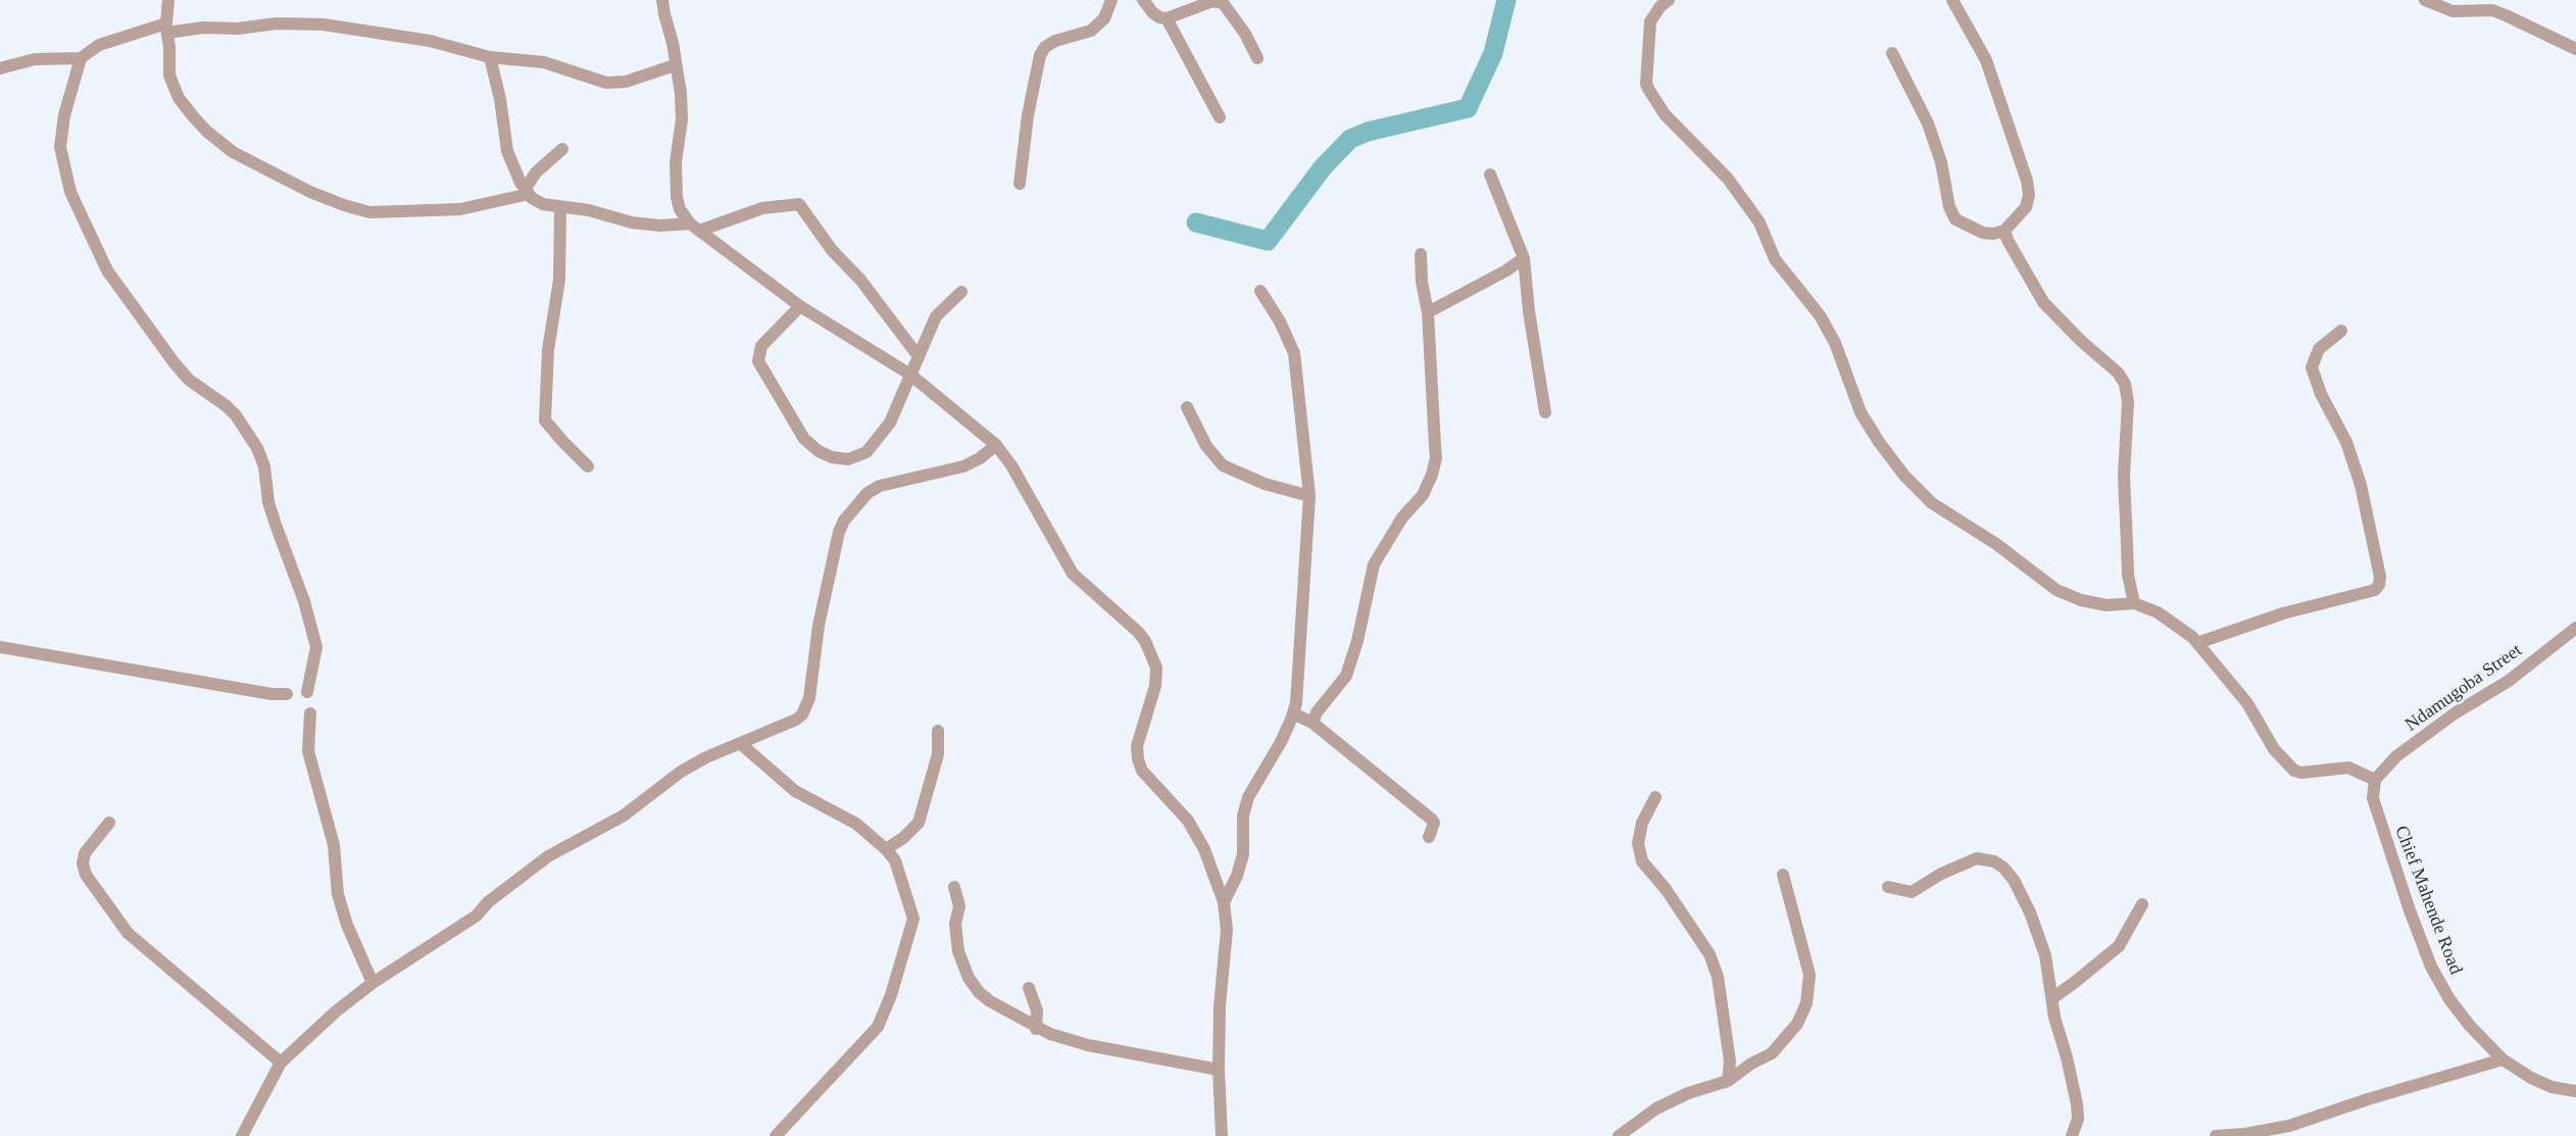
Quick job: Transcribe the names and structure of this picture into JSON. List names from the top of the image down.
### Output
{
  "streets": {
    "street": ["Ndamugoba Street", "Chief Mahende Road"]
  },
  "crossings": [
    ["Ndamugoba Street", "Chief Mahende Road"]
  ]
}
